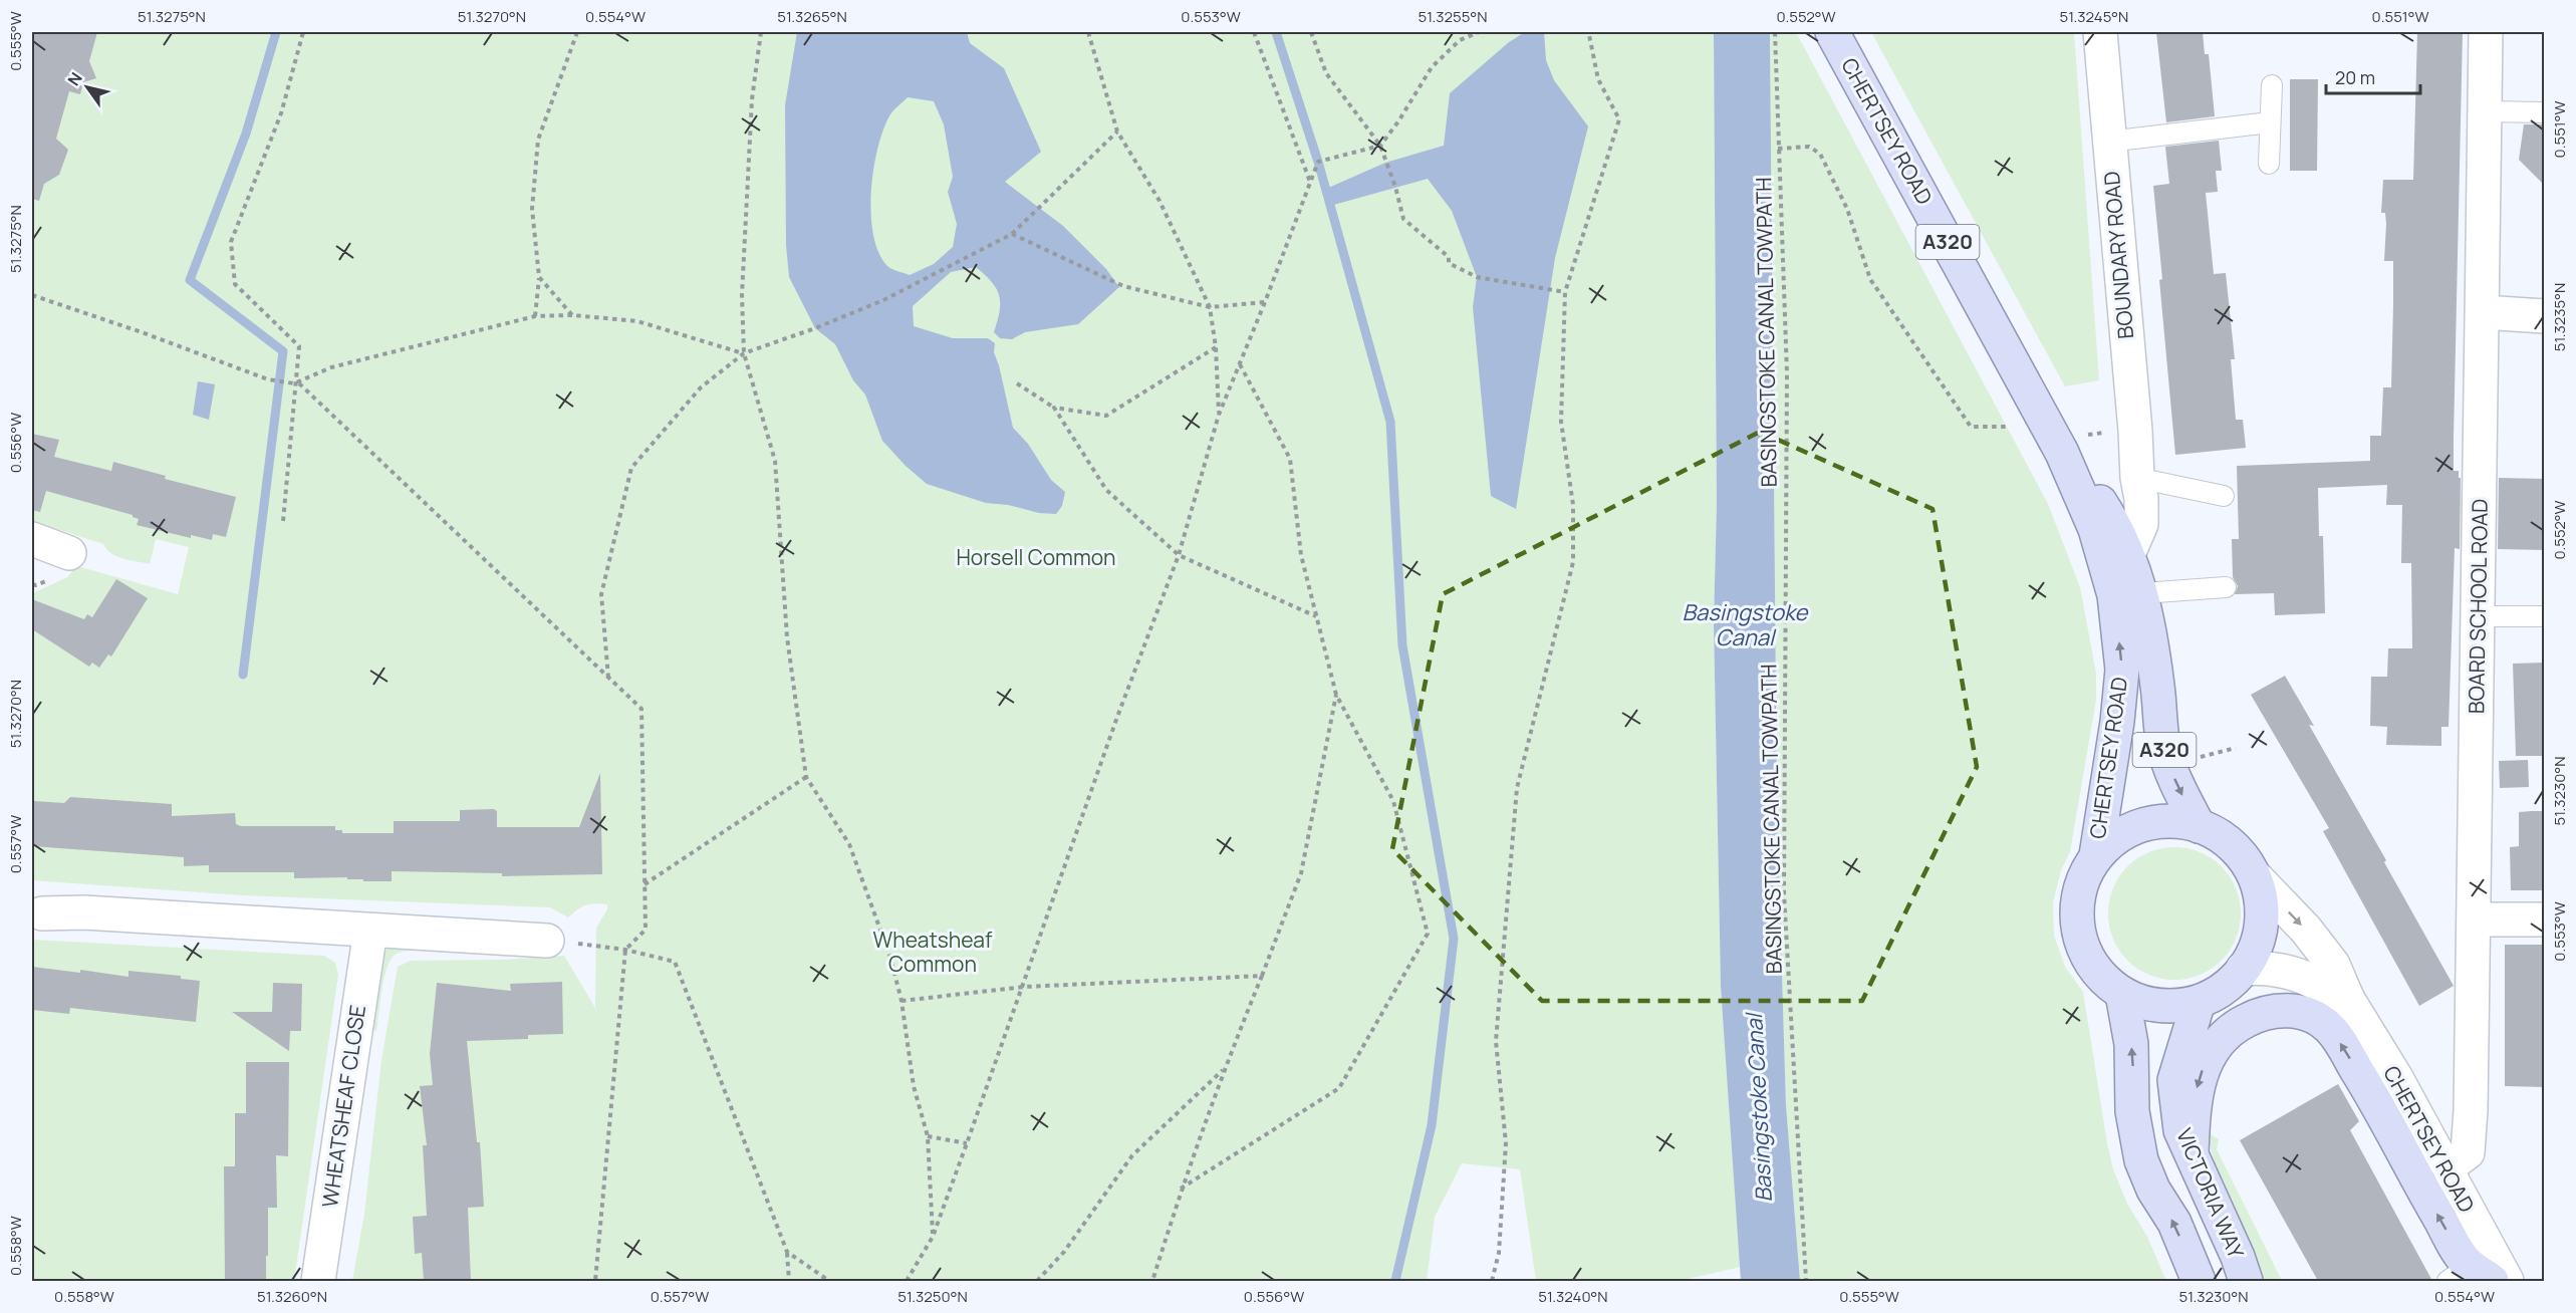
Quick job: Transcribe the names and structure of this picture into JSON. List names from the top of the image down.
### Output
{
  "streets": {
    "main road": ["CHERTSEY ROAD", "A320", "VICTORIA WAY"],
    "street": ["BOUNDARY ROAD", "BOARD SCHOOL ROAD", "WHEATSHEAF CLOSE"],
    "path": ["BASINGSTOKE CANAL TOWPATH"]
  },
  "crossings": [
    ["CHERTSEY ROAD", "A320"],
    ["CHERTSEY ROAD", "BOUNDARY ROAD"],
    ["CHERTSEY ROAD", "BOARD SCHOOL ROAD"],
    ["CHERTSEY ROAD", "VICTORIA WAY"],
    ["A320", "VICTORIA WAY"]
  ],
  "water": ["Basingstoke Canal"],
  "parks": ["Horsell Common", "Wheatsheaf Common"],
  "scale_bar": "20 m",
  "north": "top left",
  "coordinates": [
    "51.3275°N",
    "51.3270°N",
    "0.554°W",
    "51.3265°N",
    "0.553°W",
    "51.3255°N",
    "0.552°W",
    "51.3245°N",
    "0.551°W",
    "0.555°W",
    "51.3235°N",
    "0.556°W",
    "51.3230°N",
    "0.557°W",
    "0.558°W",
    "51.3260°N",
    "51.3250°N",
    "51.3240°N"
  ]
}
